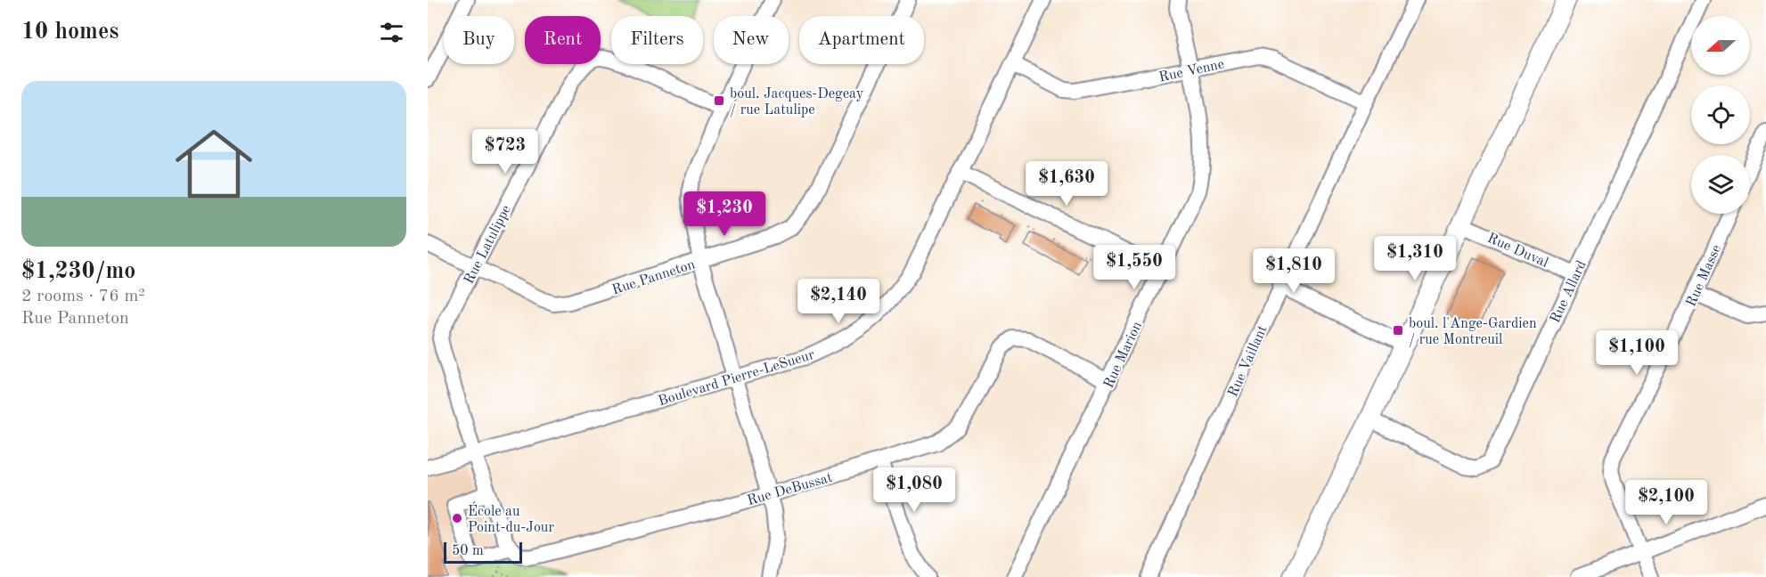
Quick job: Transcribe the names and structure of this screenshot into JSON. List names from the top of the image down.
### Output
{
  "streets": {
    "street": [
      "Rue Venne",
      "Rue Latulippe",
      "Rue Duval",
      "Rue Masse",
      "Rue Panneton",
      "Rue Allard",
      "Rue Marion",
      "Rue Vaillant",
      "Boulevard Pierre-LeSueur",
      "Rue DeBussat"
    ]
  },
  "crossings": [
    ["Rue Venne", "Rue Marion"],
    ["Rue Venne", "Rue Vaillant"],
    ["Rue Venne", "Boulevard Pierre-LeSueur"],
    ["Rue Latulippe", "Rue Panneton"],
    ["Rue Latulippe", "Boulevard Pierre-LeSueur"],
    ["Rue Duval", "Rue Allard"],
    ["Rue Marion", "Rue DeBussat"]
  ],
  "places": {
    "transit": ["boul. Jacques-Degeay / rue Latulipe", "boul. l'Ange-Gardien / rue Montreuil"],
    "other": ["École au Point-du-Jour"]
  },
  "scale_bar": "50 m",
  "north": "left",
  "page": {
    "heading": "10 homes",
    "chip": [
      "Buy",
      "Rent",
      "Filters",
      "New",
      "Apartment"
    ],
    "list": [
      {
        "name": "$1,230/mo",
        "note": "2 rooms · 76 m² · Rue Panneton"
      }
    ],
    "price": [
      "$723",
      "$1,630",
      "$1,230",
      "$1,310",
      "$1,550",
      "$1,810",
      "$2,140",
      "$1,100",
      "$1,080",
      "$2,100"
    ],
    "scale": "50 m"
  }
}
